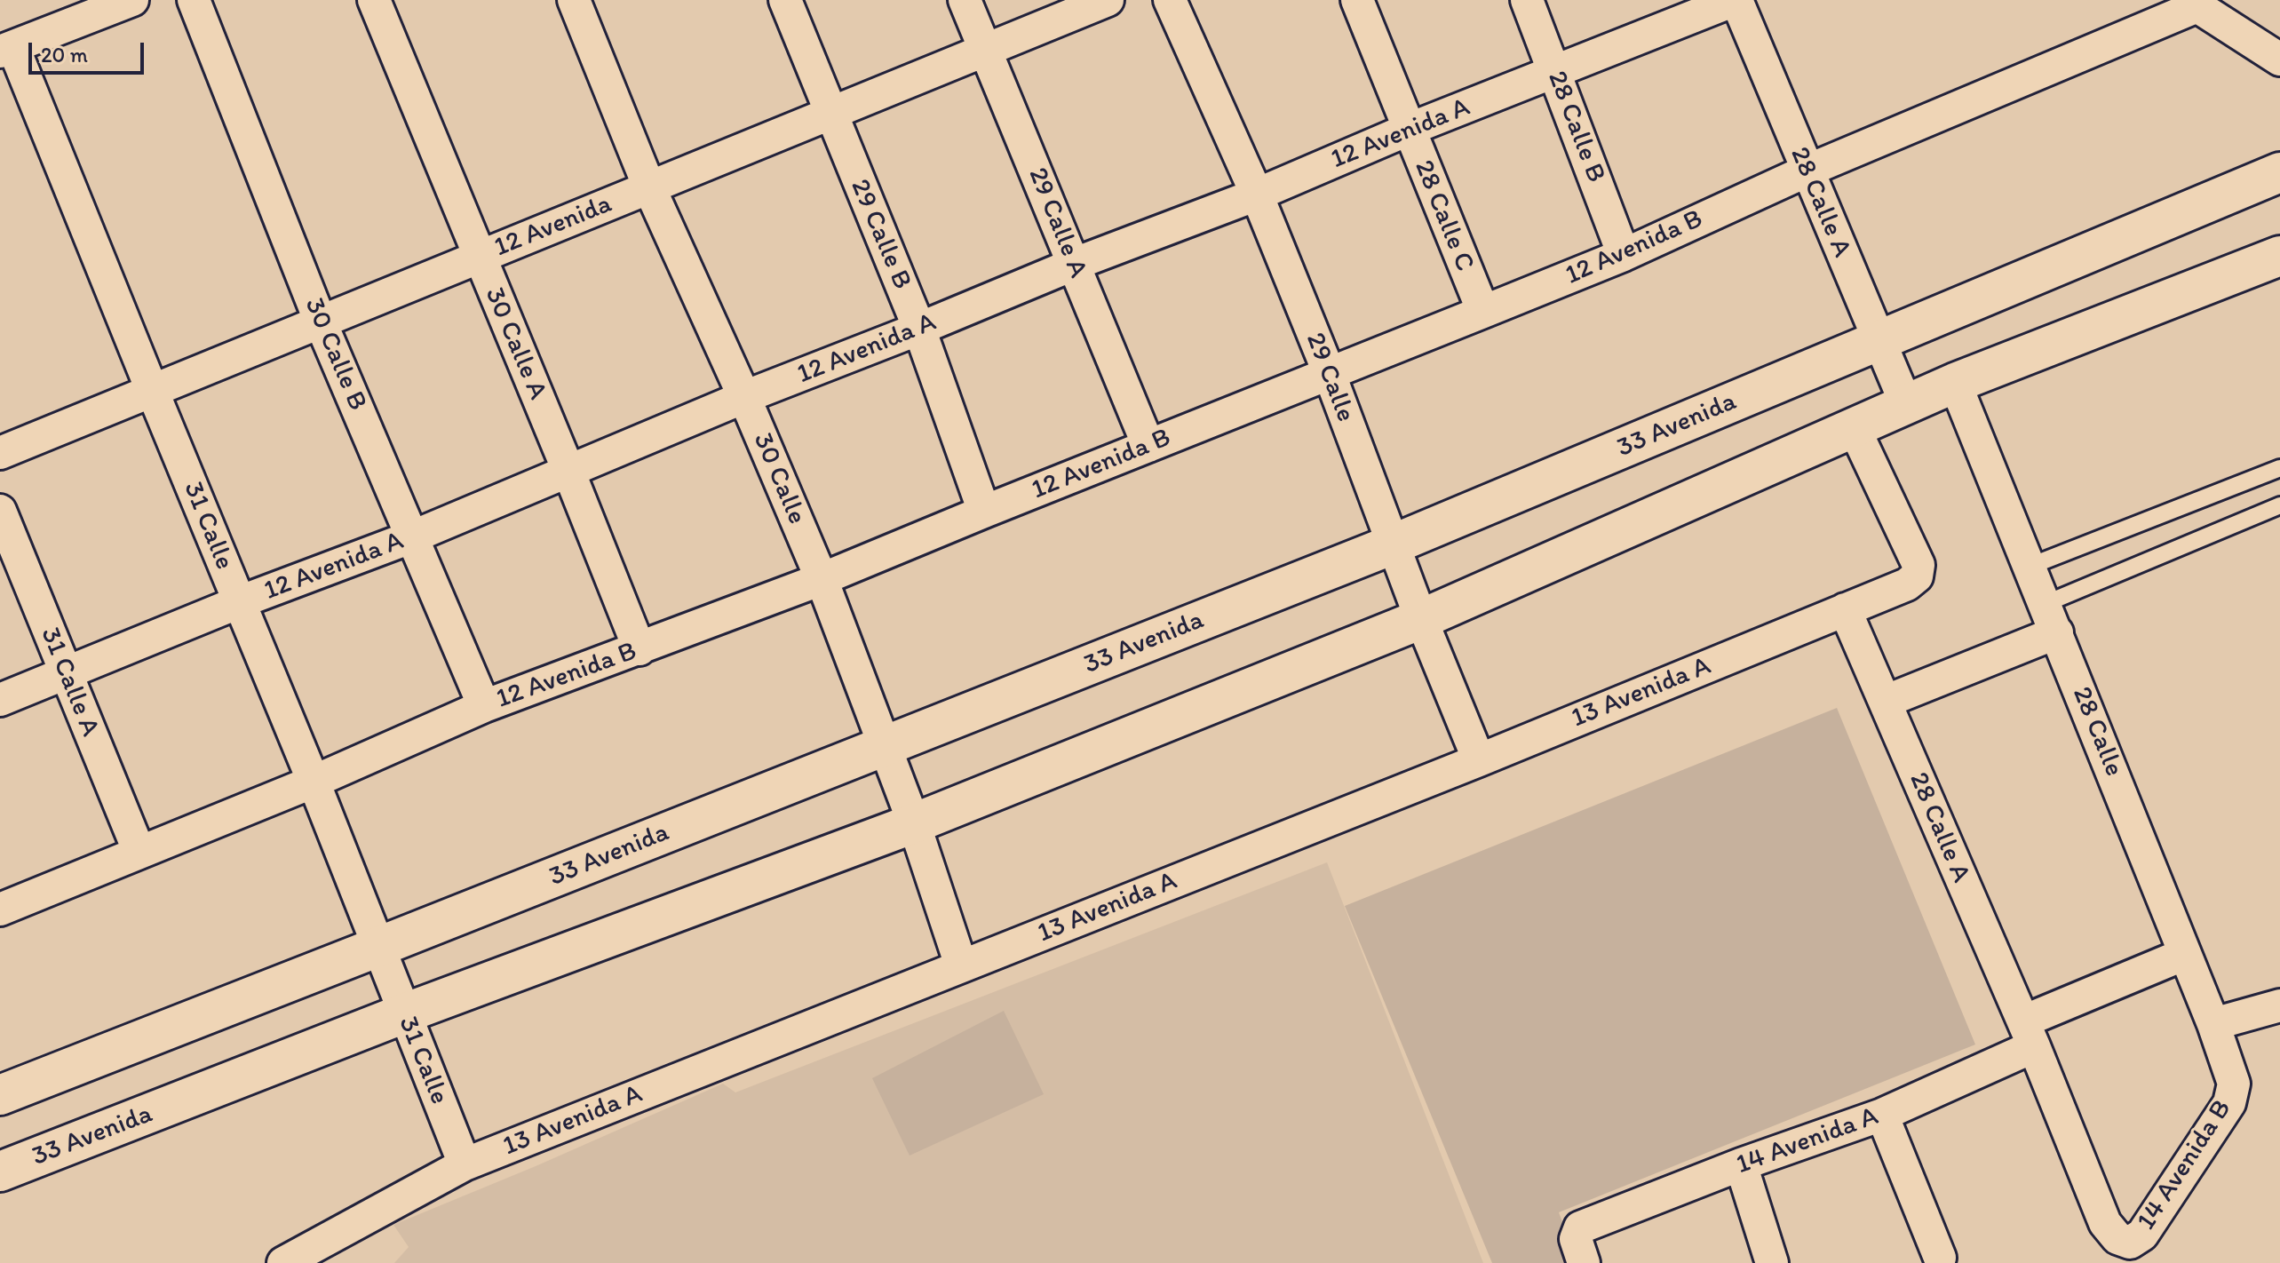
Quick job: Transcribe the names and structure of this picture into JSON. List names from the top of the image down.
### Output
{
  "streets": {
    "street": [
      "28 Calle B",
      "12 Avenida A",
      "28 Calle A",
      "28 Calle C",
      "29 Calle A",
      "12 Avenida",
      "29 Calle B",
      "12 Avenida B",
      "30 Calle A",
      "30 Calle B",
      "29 Calle",
      "33 Avenida",
      "30 Calle",
      "31 Calle",
      "31 Calle A",
      "13 Avenida A",
      "28 Calle",
      "14 Avenida A",
      "14 Avenida B"
    ]
  },
  "crossings": [
    ["28 Calle B", "12 Avenida A"],
    ["28 Calle B", "12 Avenida B"],
    ["12 Avenida A", "28 Calle A"],
    ["12 Avenida A", "28 Calle C"],
    ["12 Avenida A", "29 Calle A"],
    ["12 Avenida A", "29 Calle B"],
    ["12 Avenida A", "30 Calle A"],
    ["12 Avenida A", "30 Calle B"],
    ["12 Avenida A", "29 Calle"],
    ["12 Avenida A", "30 Calle"],
    ["12 Avenida A", "31 Calle"],
    ["12 Avenida A", "31 Calle A"],
    ["28 Calle A", "12 Avenida B"],
    ["28 Calle A", "33 Avenida"],
    ["28 Calle A", "13 Avenida A"],
    ["28 Calle A", "14 Avenida A"],
    ["28 Calle A", "14 Avenida B"],
    ["28 Calle C", "12 Avenida B"],
    ["29 Calle A", "12 Avenida"],
    ["29 Calle A", "12 Avenida B"],
    ["12 Avenida", "29 Calle B"],
    ["12 Avenida", "30 Calle A"],
    ["12 Avenida", "30 Calle B"],
    ["12 Avenida", "30 Calle"],
    ["12 Avenida", "31 Calle"],
    ["29 Calle B", "12 Avenida B"],
    ["12 Avenida B", "30 Calle A"],
    ["12 Avenida B", "30 Calle B"],
    ["12 Avenida B", "29 Calle"],
    ["12 Avenida B", "30 Calle"],
    ["12 Avenida B", "31 Calle"],
    ["12 Avenida B", "31 Calle A"],
    ["29 Calle", "33 Avenida"],
    ["29 Calle", "13 Avenida A"],
    ["33 Avenida", "30 Calle"],
    ["33 Avenida", "31 Calle"],
    ["33 Avenida", "13 Avenida A"],
    ["33 Avenida", "28 Calle"],
    ["30 Calle", "13 Avenida A"],
    ["31 Calle", "13 Avenida A"],
    ["28 Calle", "14 Avenida A"],
    ["28 Calle", "14 Avenida B"]
  ],
  "scale_bar": "20 m"
}
